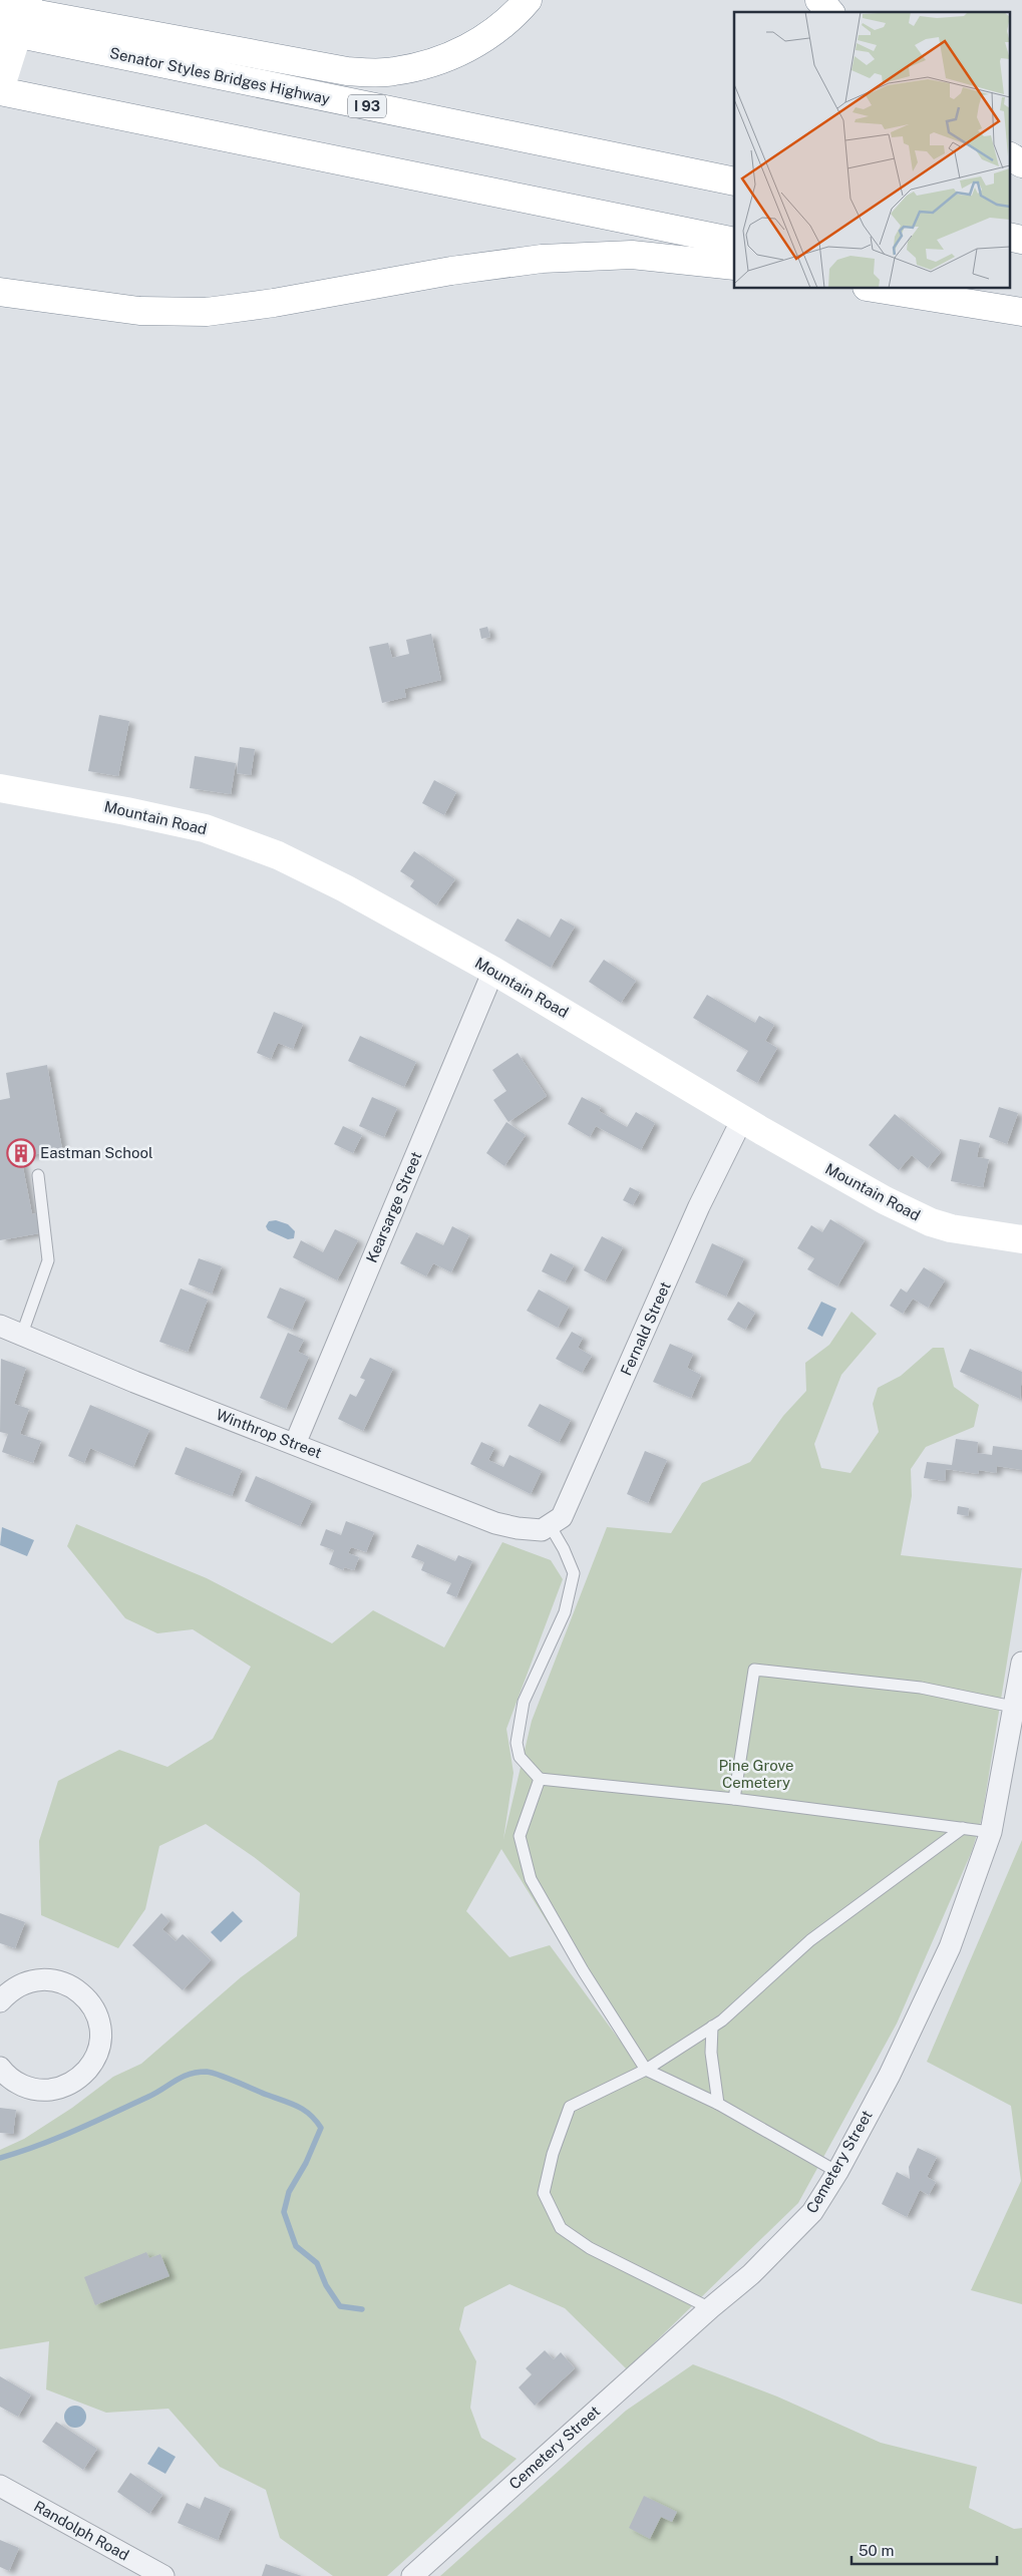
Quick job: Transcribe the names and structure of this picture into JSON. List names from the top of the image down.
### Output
{
  "streets": {
    "main road": ["Senator Styles Bridges Highway", "I 93", "Mountain Road"],
    "street": [
      "Kearsarge Street",
      "Fernald Street",
      "Winthrop Street",
      "Cemetery Street",
      "Randolph Road"
    ]
  },
  "crossings": [
    ["Mountain Road", "Kearsarge Street"],
    ["Mountain Road", "Fernald Street"],
    ["Kearsarge Street", "Winthrop Street"],
    ["Fernald Street", "Winthrop Street"]
  ],
  "parks": ["Pine Grove Cemetery"],
  "places": {
    "building": ["Eastman School"]
  },
  "scale_bar": "50 m"
}
